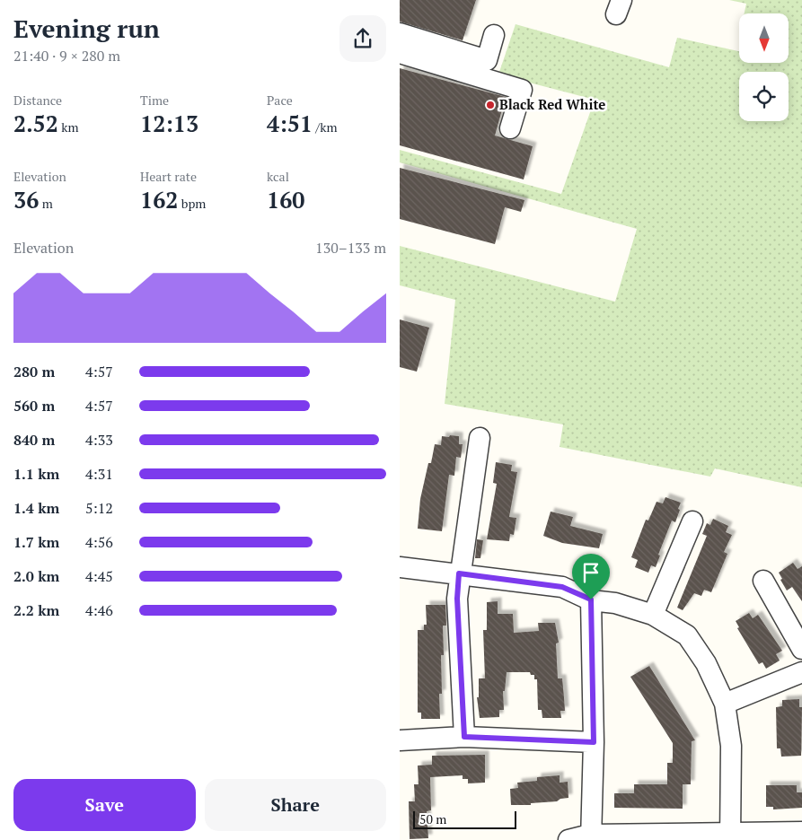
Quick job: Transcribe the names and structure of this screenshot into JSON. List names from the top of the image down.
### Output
{
  "places": ["Black Red White"],
  "scale_bar": "50 m",
  "north": "bottom",
  "page": {
    "heading": ["Evening run", "21:40 · 9 × 280 m"],
    "stats": [
      ["Distance", "2.52 km"],
      ["Time", "12:13"],
      ["Pace", "4:51 /km"],
      ["Elevation", "36 m"],
      ["Heart rate", "162 bpm"],
      ["kcal", "160"]
    ],
    "chart": ["Elevation", "130–133 m"],
    "list": [
      {
        "name": "280 m",
        "note": "4:57"
      },
      {
        "name": "560 m",
        "note": "4:57"
      },
      {
        "name": "840 m",
        "note": "4:33"
      },
      {
        "name": "1.1 km",
        "note": "4:31"
      },
      {
        "name": "1.4 km",
        "note": "5:12"
      },
      {
        "name": "1.7 km",
        "note": "4:56"
      },
      {
        "name": "2.0 km",
        "note": "4:45"
      },
      {
        "name": "2.2 km",
        "note": "4:46"
      }
    ],
    "buttons": ["Save", "Share"],
    "scale": "50 m"
  }
}
